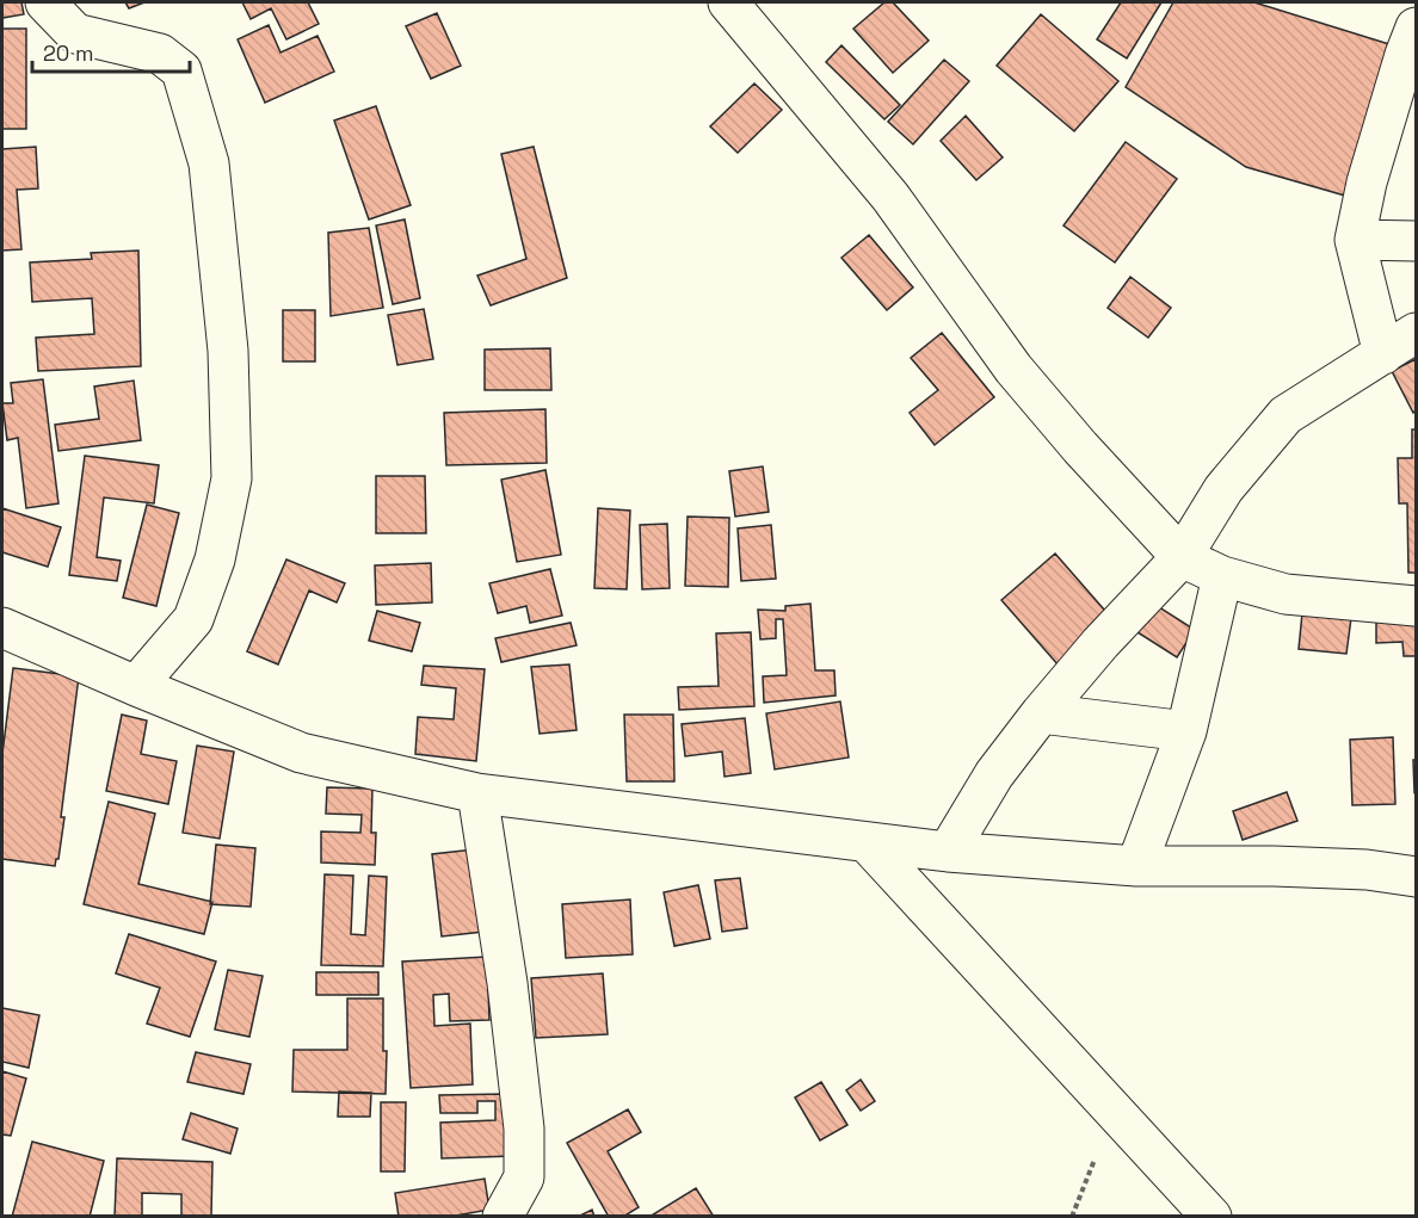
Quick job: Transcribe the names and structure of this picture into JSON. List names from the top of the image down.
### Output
{
  "scale_bar": "20 m"
}
